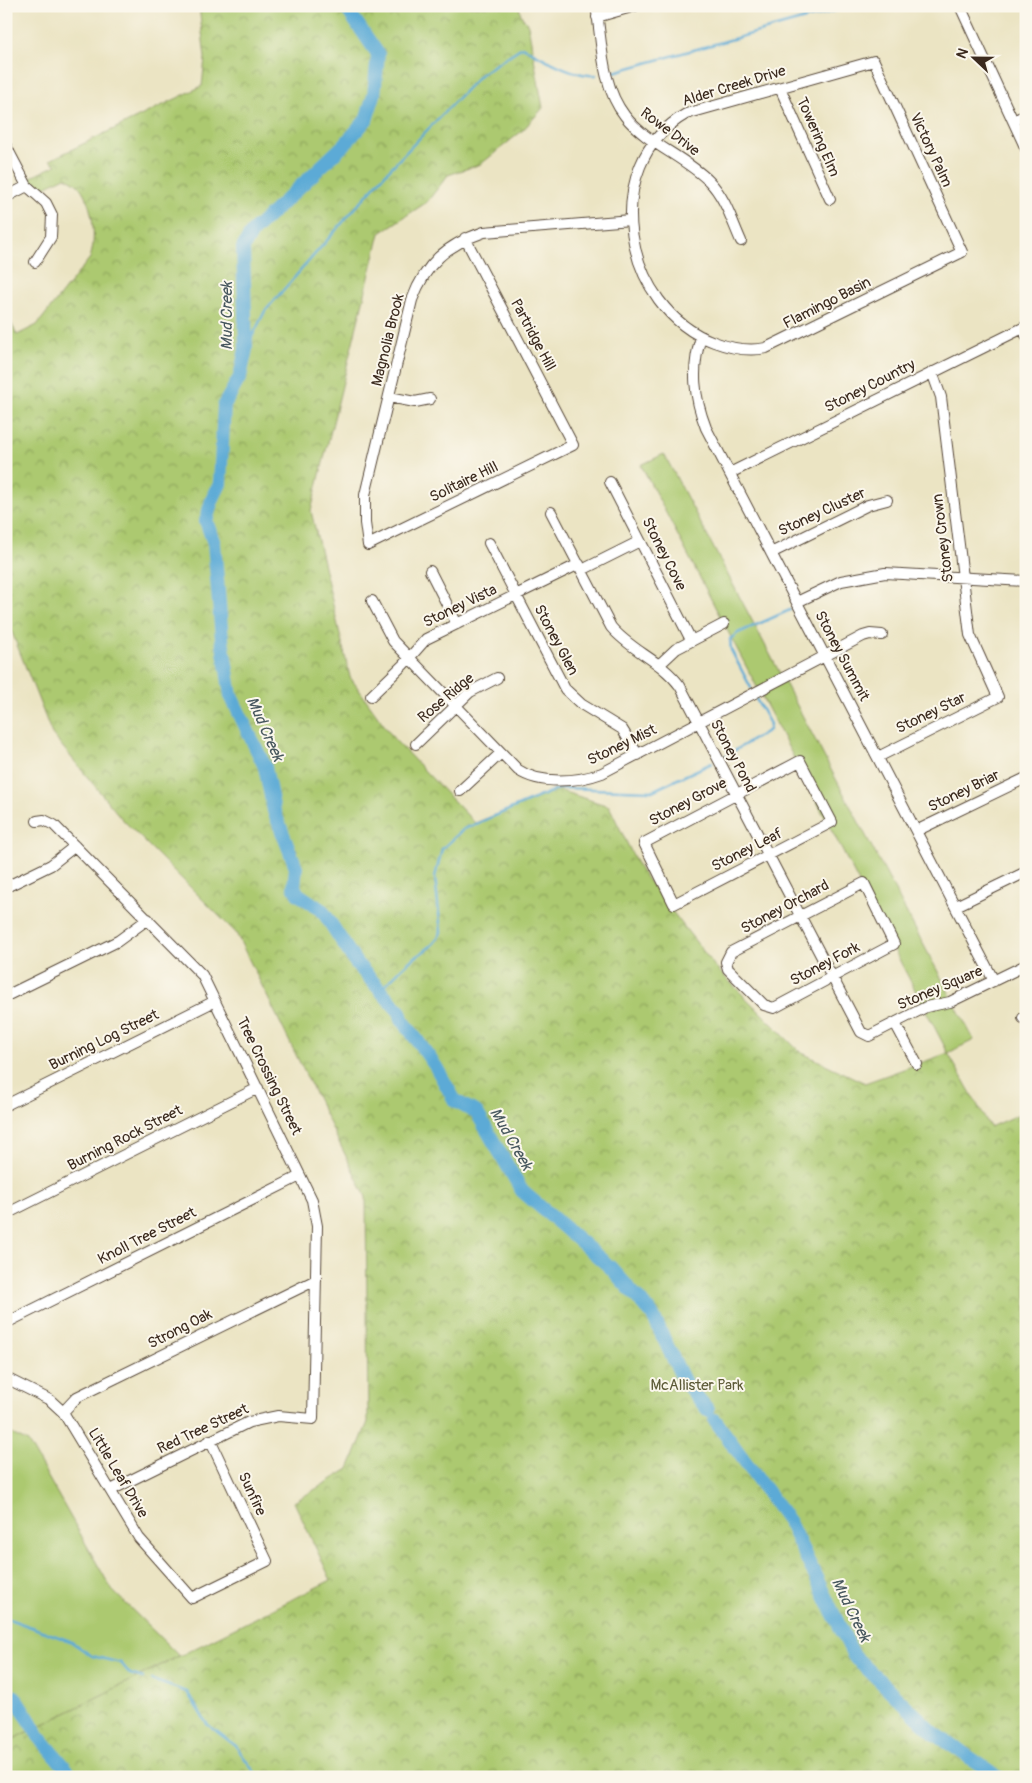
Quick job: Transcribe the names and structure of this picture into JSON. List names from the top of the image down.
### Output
{
  "streets": {
    "street": [
      "Alder Creek Drive",
      "Rowe Drive",
      "Towering Elm",
      "Victory Palm",
      "Flamingo Basin",
      "Partridge Hill",
      "Magnolia Brook",
      "Stoney Country",
      "Solitaire Hill",
      "Stoney Cluster",
      "Stoney Crown",
      "Stoney Cove",
      "Stoney Vista",
      "Stoney Glen",
      "Stoney Summit",
      "Rose Ridge",
      "Stoney Star",
      "Stoney Mist",
      "Stoney Pond",
      "Stoney Briar",
      "Stoney Grove",
      "Stoney Leaf",
      "Stoney Orchard",
      "Stoney Fork",
      "Stoney Square",
      "Burning Log Street",
      "Tree Crossing Street",
      "Burning Rock Street",
      "Knoll Tree Street",
      "Strong Oak",
      "Red Tree Street",
      "Little Leaf Drive",
      "Sunfire"
    ]
  },
  "crossings": [
    ["Alder Creek Drive", "Rowe Drive"],
    ["Alder Creek Drive", "Towering Elm"],
    ["Alder Creek Drive", "Victory Palm"],
    ["Alder Creek Drive", "Flamingo Basin"],
    ["Alder Creek Drive", "Magnolia Brook"],
    ["Alder Creek Drive", "Stoney Summit"],
    ["Victory Palm", "Flamingo Basin"],
    ["Flamingo Basin", "Stoney Summit"],
    ["Partridge Hill", "Magnolia Brook"],
    ["Partridge Hill", "Solitaire Hill"],
    ["Magnolia Brook", "Solitaire Hill"],
    ["Stoney Country", "Stoney Crown"],
    ["Stoney Country", "Stoney Summit"],
    ["Stoney Cluster", "Stoney Summit"],
    ["Stoney Crown", "Stoney Star"],
    ["Stoney Cove", "Stoney Vista"],
    ["Stoney Vista", "Stoney Glen"],
    ["Stoney Vista", "Stoney Mist"],
    ["Stoney Vista", "Stoney Pond"],
    ["Stoney Glen", "Stoney Mist"],
    ["Stoney Summit", "Stoney Star"],
    ["Stoney Summit", "Stoney Mist"],
    ["Stoney Summit", "Stoney Briar"],
    ["Stoney Summit", "Stoney Square"],
    ["Rose Ridge", "Stoney Mist"],
    ["Stoney Mist", "Stoney Pond"],
    ["Stoney Pond", "Stoney Grove"],
    ["Stoney Pond", "Stoney Leaf"],
    ["Stoney Pond", "Stoney Orchard"],
    ["Stoney Pond", "Stoney Fork"],
    ["Stoney Pond", "Stoney Square"],
    ["Stoney Grove", "Stoney Leaf"],
    ["Stoney Orchard", "Stoney Fork"],
    ["Burning Log Street", "Tree Crossing Street"],
    ["Tree Crossing Street", "Burning Rock Street"],
    ["Tree Crossing Street", "Knoll Tree Street"],
    ["Tree Crossing Street", "Strong Oak"],
    ["Tree Crossing Street", "Red Tree Street"],
    ["Strong Oak", "Little Leaf Drive"],
    ["Red Tree Street", "Little Leaf Drive"],
    ["Red Tree Street", "Sunfire"],
    ["Little Leaf Drive", "Sunfire"]
  ],
  "water": ["Mud Creek"],
  "parks": ["McAllister Park"],
  "north": "left"
}
